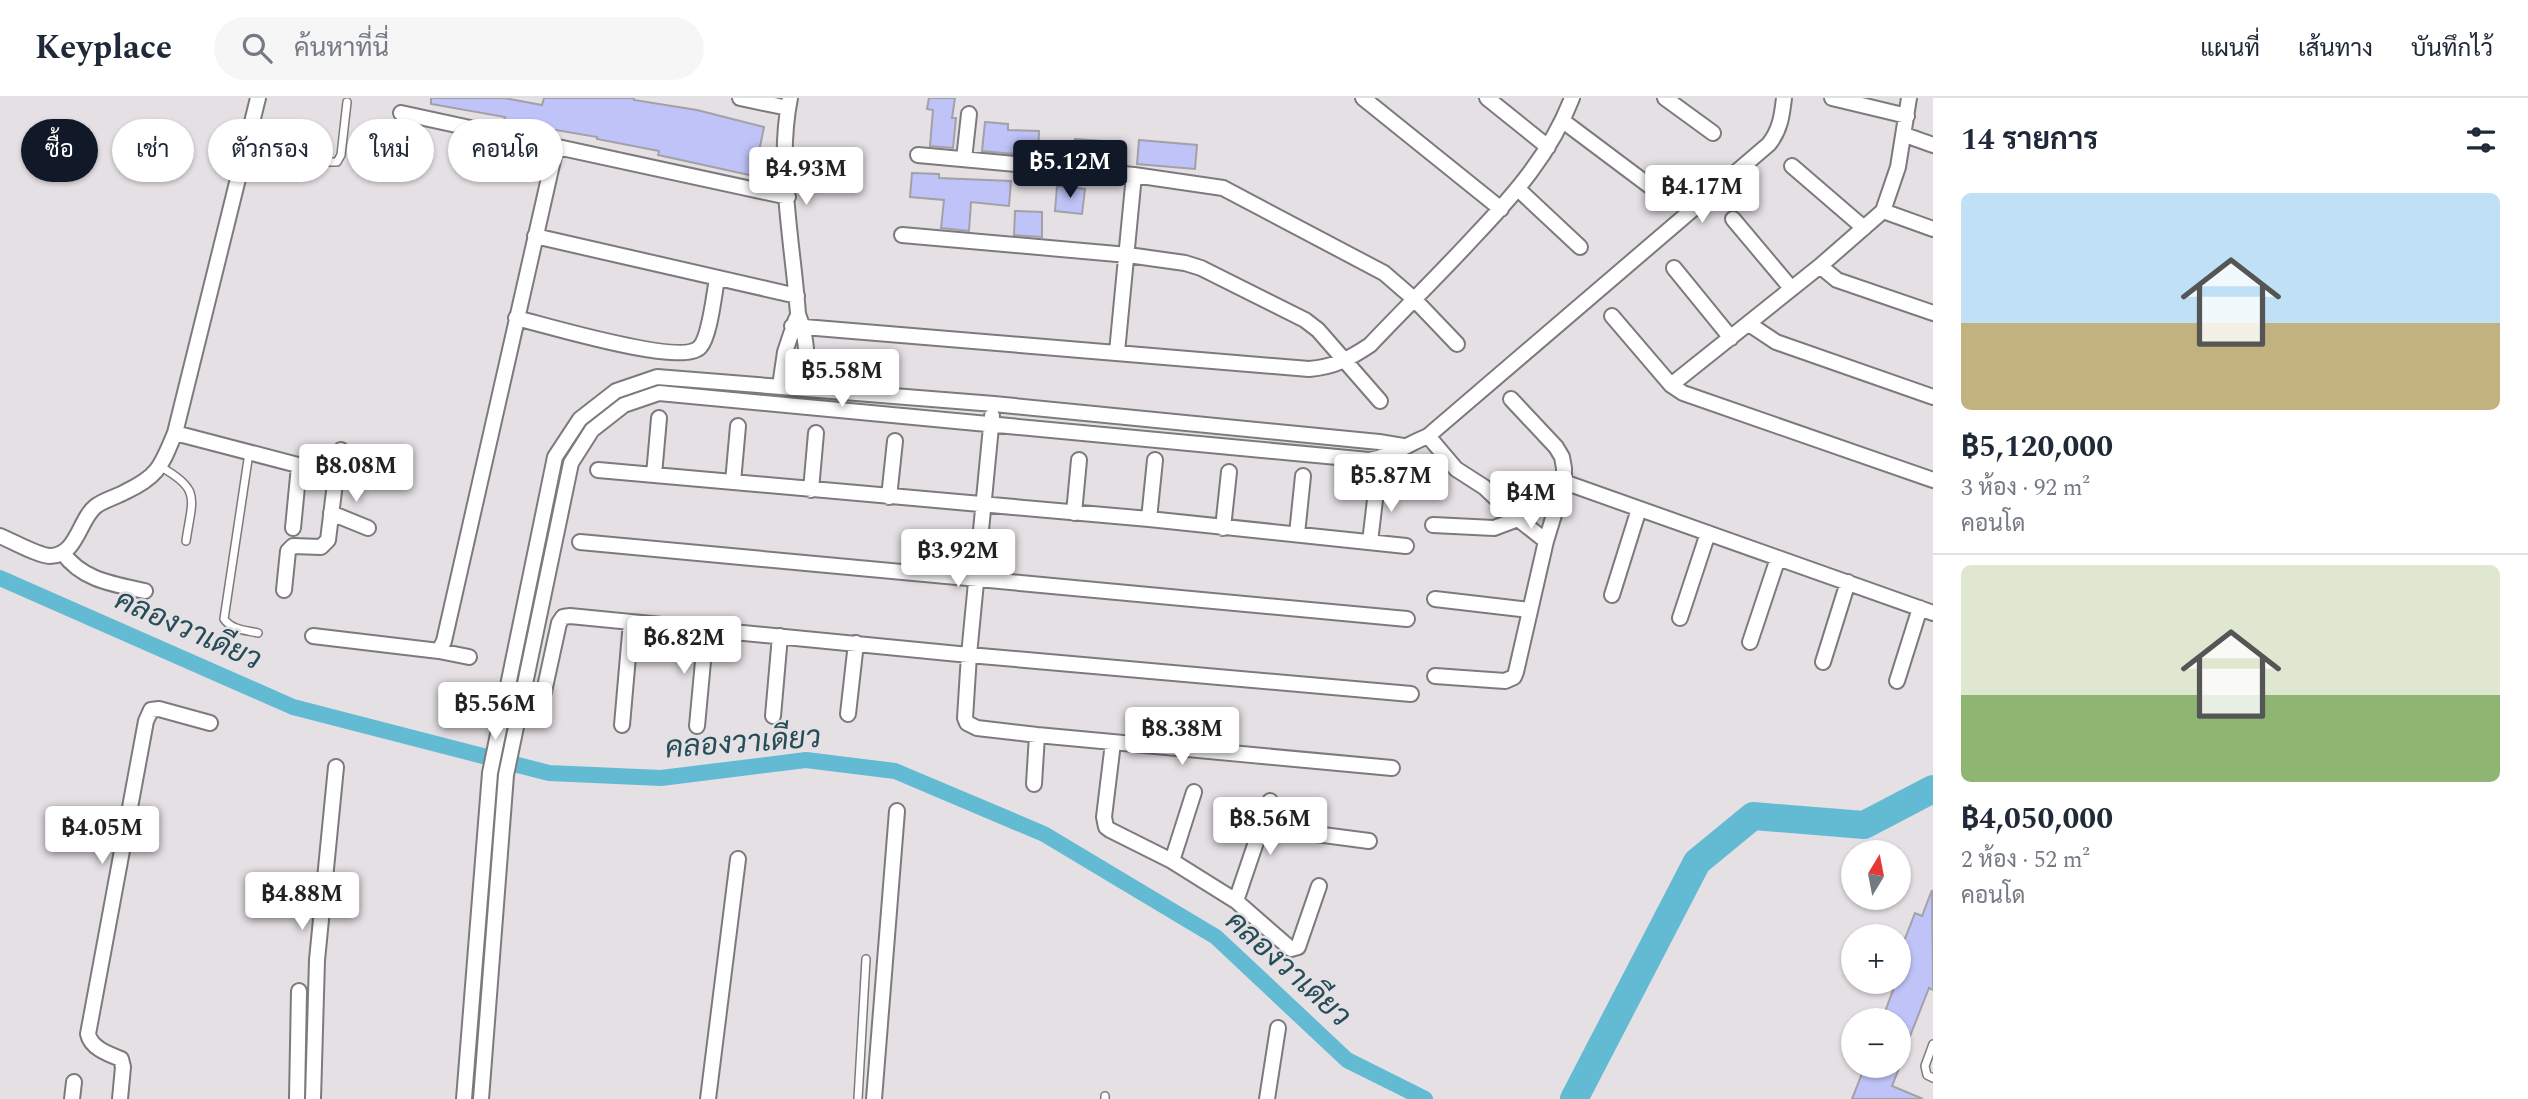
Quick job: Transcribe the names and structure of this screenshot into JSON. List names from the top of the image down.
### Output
{
  "water": ["คลองวาเดียว"],
  "north": "top",
  "page": {
    "header": "Keyplace",
    "search": "ค้นหาที่นี่",
    "nav": ["แผนที่", "เส้นทาง", "บันทึกไว้"],
    "heading": "14 รายการ",
    "chip": [
      "ซื้อ",
      "เช่า",
      "ตัวกรอง",
      "ใหม่",
      "คอนโด"
    ],
    "price": [
      "฿5.12M",
      "฿4.93M",
      "฿4.17M",
      "฿5.58M",
      "฿8.08M",
      "฿5.87M",
      "฿4M",
      "฿3.92M",
      "฿6.82M",
      "฿5.56M",
      "฿8.38M",
      "฿8.56M",
      "฿4.05M",
      "฿4.88M"
    ],
    "list": [
      {
        "name": "฿5,120,000",
        "note": "3 ห้อง · 92 m² · คอนโด"
      },
      {
        "name": "฿4,050,000",
        "note": "2 ห้อง · 52 m² · คอนโด"
      }
    ],
    "map_buttons": ["+", "−"]
  }
}
